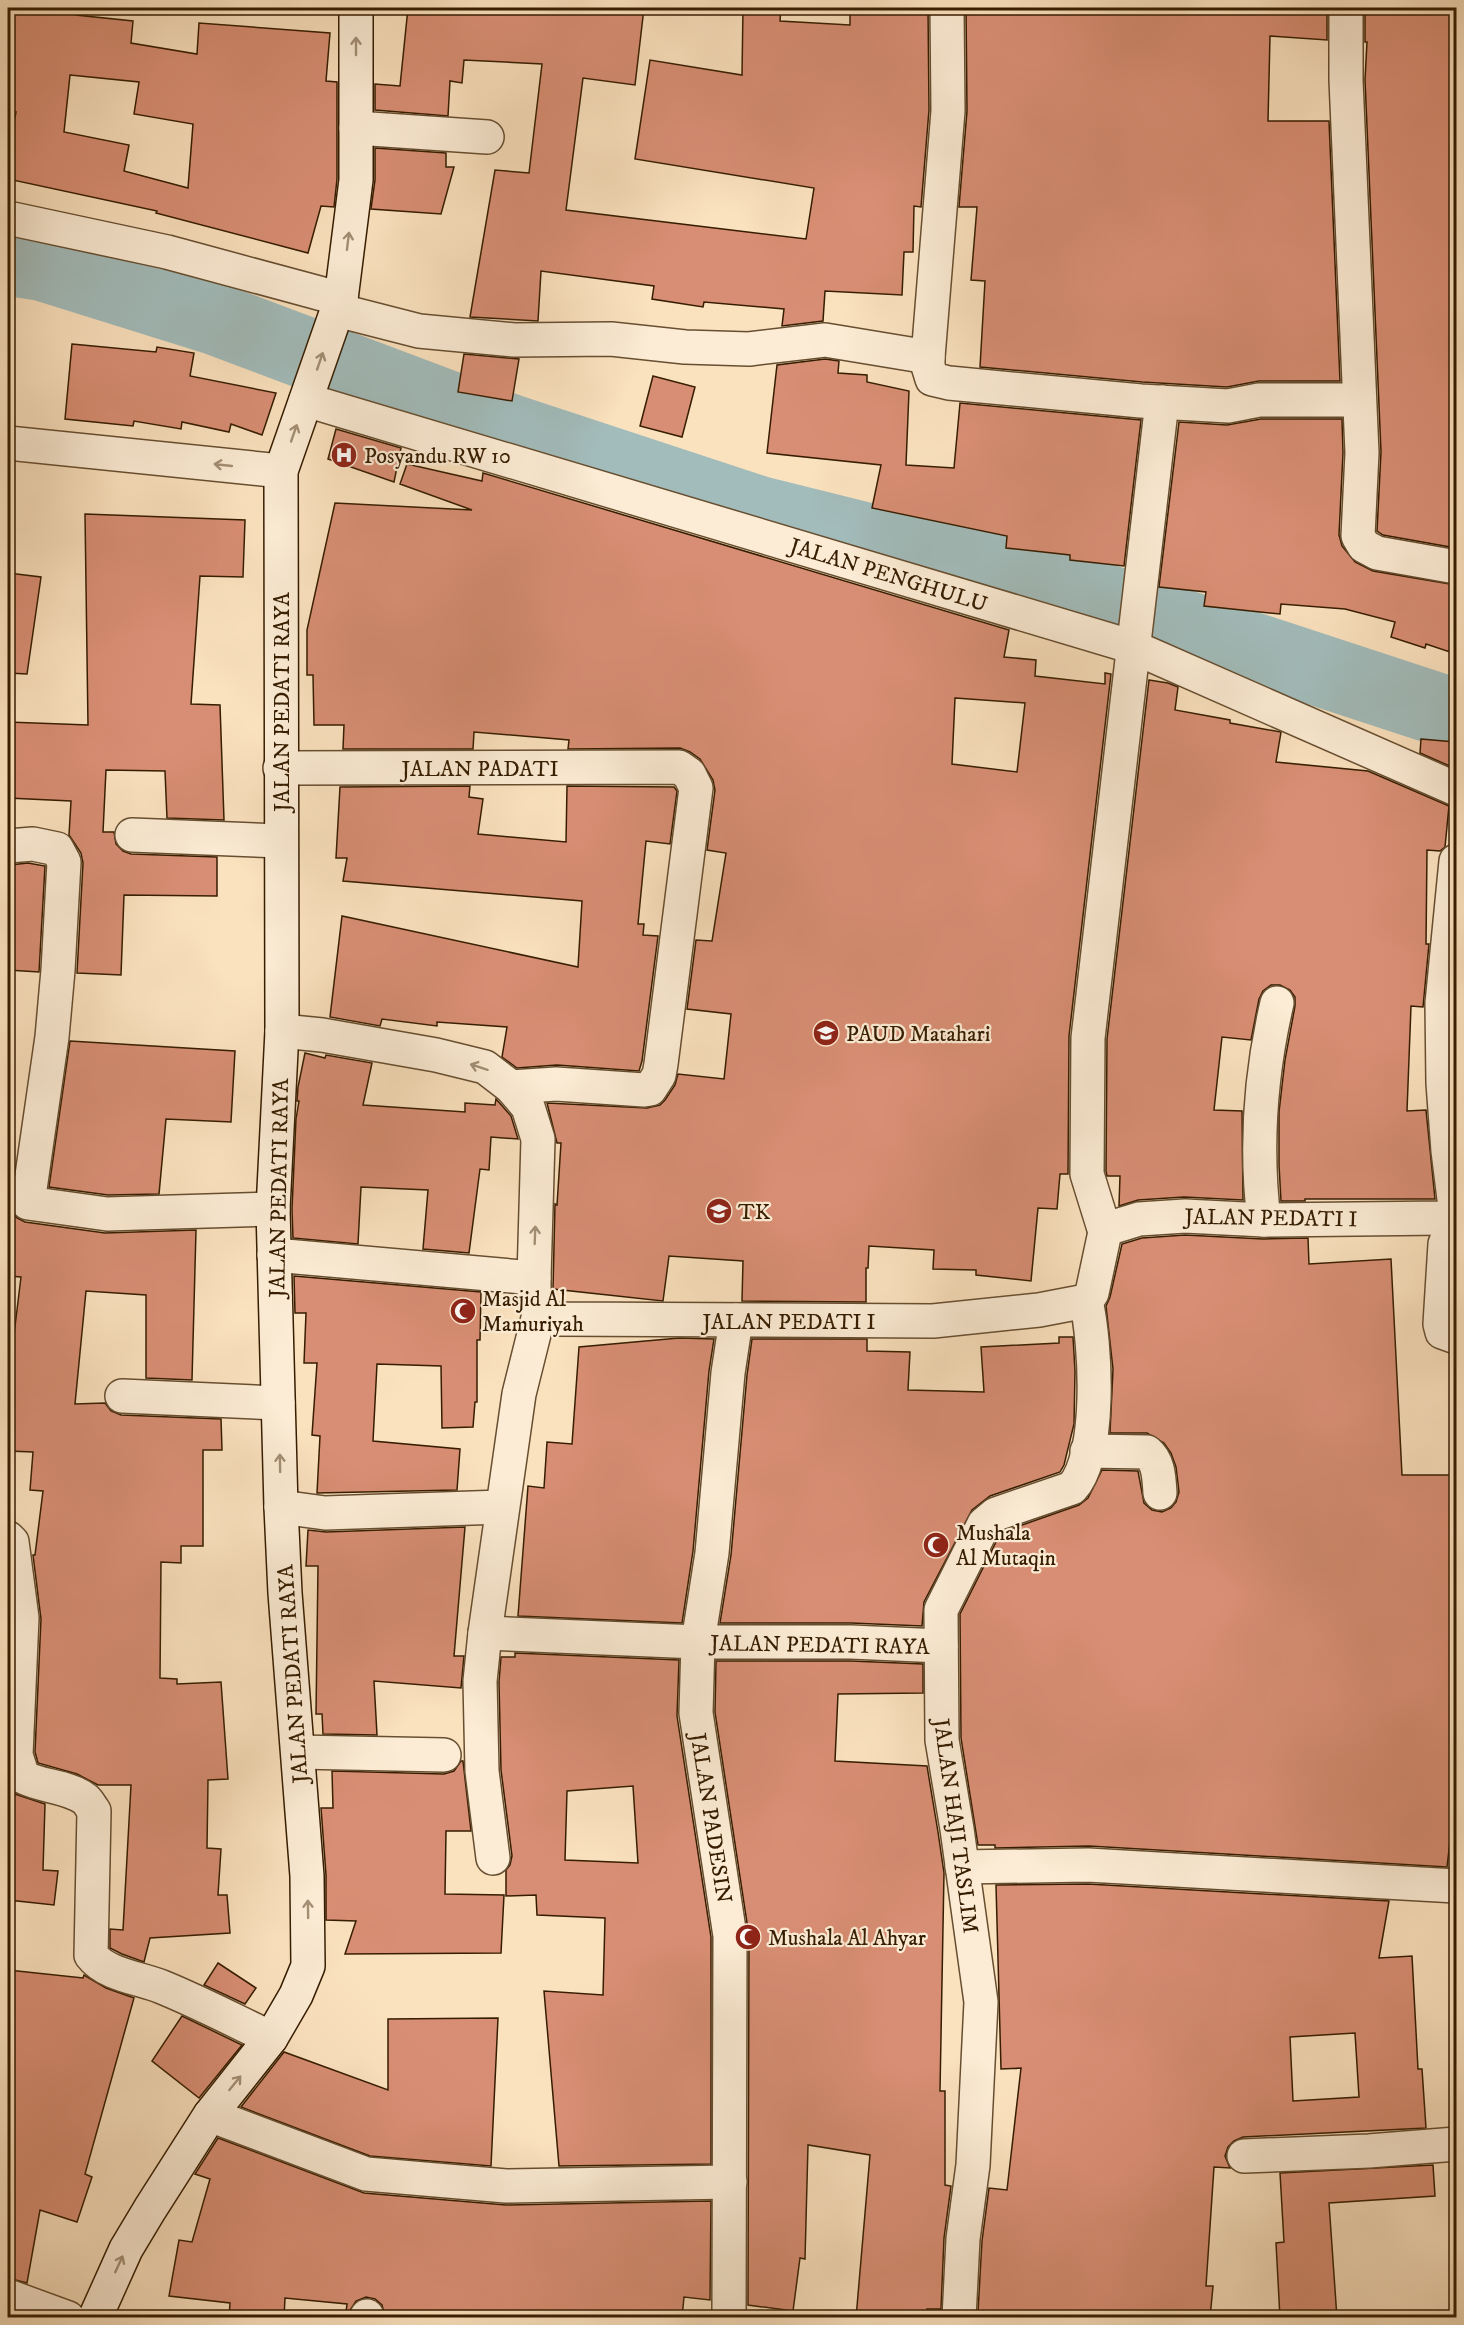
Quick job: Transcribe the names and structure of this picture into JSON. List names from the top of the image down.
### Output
{
  "streets": {
    "street": [
      "JALAN PENGHULU",
      "JALAN PEDATI RAYA",
      "JALAN PADATI",
      "JALAN PEDATI I",
      "JALAN PADESIN",
      "JALAN HAJI TASLIM"
    ]
  },
  "crossings": [
    ["JALAN PENGHULU", "JALAN PEDATI RAYA"],
    ["JALAN PEDATI RAYA", "JALAN PADATI"],
    ["JALAN PEDATI RAYA", "JALAN PADESIN"],
    ["JALAN PEDATI RAYA", "JALAN HAJI TASLIM"],
    ["JALAN PEDATI I", "JALAN PADESIN"],
    ["JALAN PEDATI I", "JALAN HAJI TASLIM"]
  ],
  "one_way": ["JALAN PEDATI RAYA"],
  "places": {
    "hospital": ["Posyandu RW 10"],
    "school or university": ["PAUD Matahari", "TK"],
    "mosque": ["Masjid Al Mamuriyah", "Mushala Al Mutaqin", "Mushala Al Ahyar"]
  }
}
